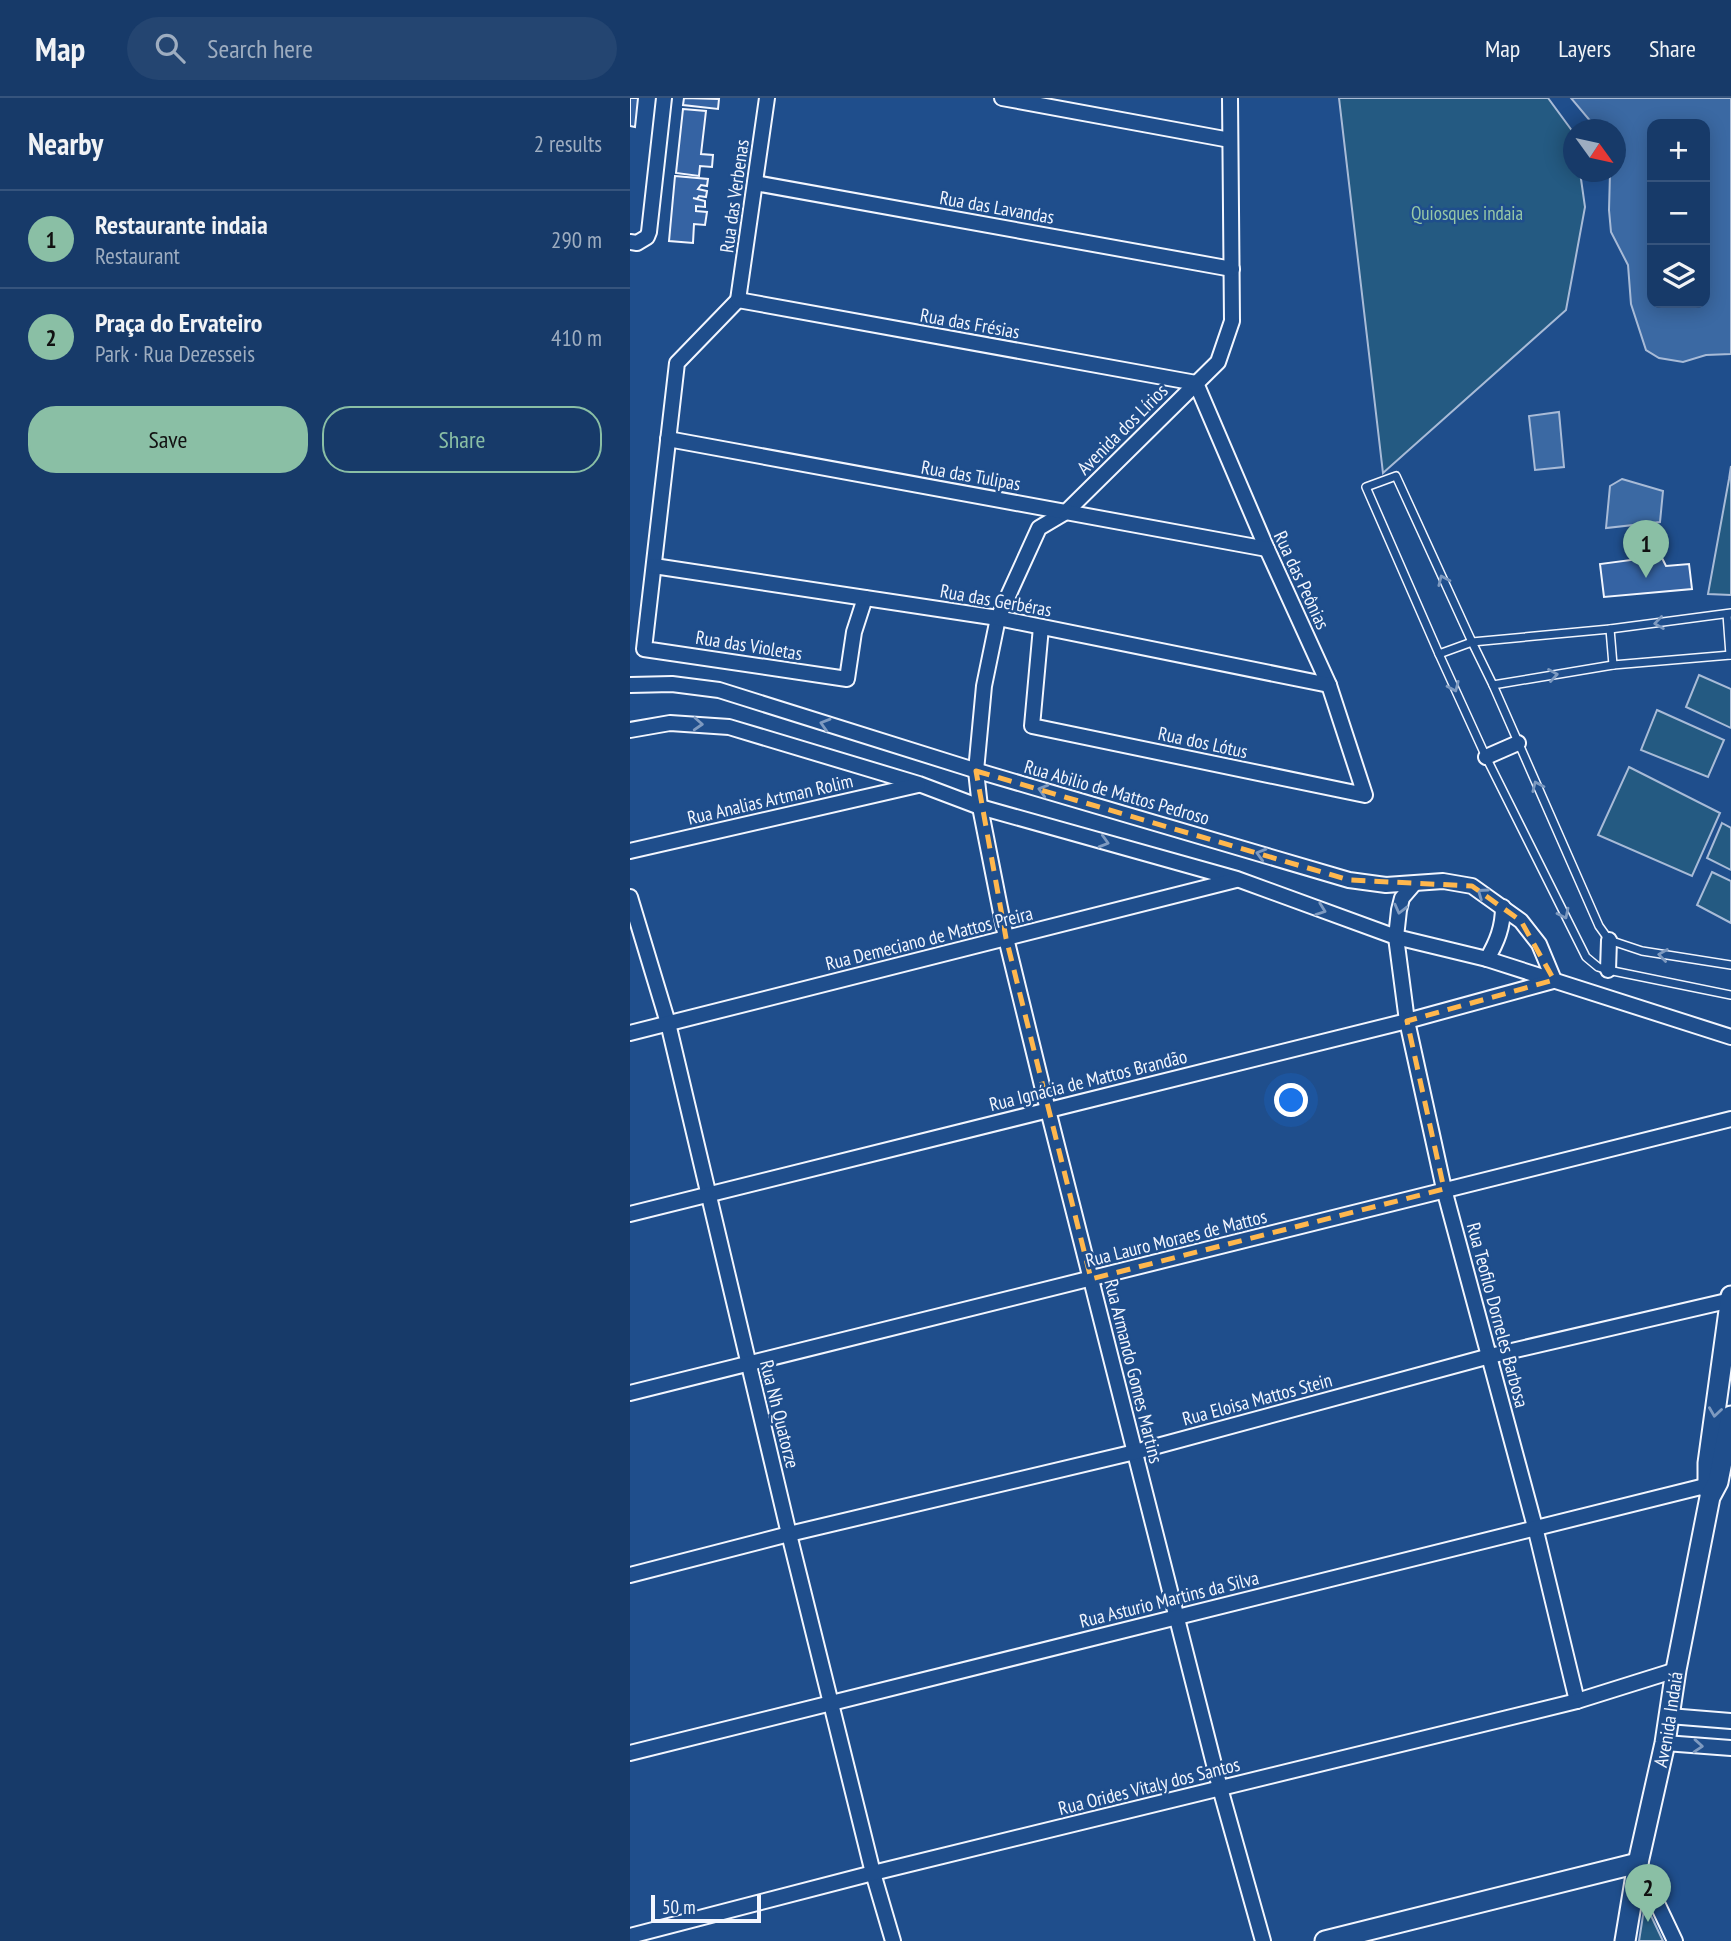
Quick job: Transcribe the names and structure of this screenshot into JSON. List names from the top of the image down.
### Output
{
  "streets": {
    "street": [
      "Rua das Verbenas",
      "Rua das Lavandas",
      "Rua das Frésias",
      "Avenida dos Lírios",
      "Rua das Tulipas",
      "Rua das Peônias",
      "Rua das Gerbéras",
      "Rua das Violetas",
      "Rua dos Lótus",
      "Rua Abilio de Mattos Pedroso",
      "Rua Analias Artman Rolim",
      "Rua Demeciano de Mattos Preira",
      "Rua Ignácia de Mattos Brandão",
      "Rua Lauro Moraes de Mattos",
      "Rua Teofilo Dorneles Barbosa",
      "Rua Armando Gomes Martins",
      "Rua Eloisa Mattos Stein",
      "Rua Nh Quatorze",
      "Rua Asturio Martins da Silva",
      "Avenida Indaiá",
      "Rua Orides Vitaly dos Santos"
    ]
  },
  "crossings": [
    ["Rua das Verbenas", "Rua das Lavandas"],
    ["Rua das Verbenas", "Rua das Frésias"],
    ["Rua das Lavandas", "Avenida dos Lírios"],
    ["Rua das Frésias", "Avenida dos Lírios"],
    ["Rua das Frésias", "Rua das Peônias"],
    ["Avenida dos Lírios", "Rua das Tulipas"],
    ["Avenida dos Lírios", "Rua das Peônias"],
    ["Avenida dos Lírios", "Rua das Gerbéras"],
    ["Avenida dos Lírios", "Rua Abilio de Mattos Pedroso"],
    ["Avenida dos Lírios", "Rua Armando Gomes Martins"],
    ["Rua das Tulipas", "Rua das Peônias"],
    ["Rua das Peônias", "Rua das Gerbéras"],
    ["Rua das Peônias", "Rua dos Lótus"],
    ["Rua das Gerbéras", "Rua das Violetas"],
    ["Rua das Gerbéras", "Rua dos Lótus"],
    ["Rua Abilio de Mattos Pedroso", "Rua Ignácia de Mattos Brandão"],
    ["Rua Abilio de Mattos Pedroso", "Rua Teofilo Dorneles Barbosa"],
    ["Rua Demeciano de Mattos Preira", "Rua Armando Gomes Martins"],
    ["Rua Demeciano de Mattos Preira", "Rua Nh Quatorze"],
    ["Rua Ignácia de Mattos Brandão", "Rua Teofilo Dorneles Barbosa"],
    ["Rua Ignácia de Mattos Brandão", "Rua Armando Gomes Martins"],
    ["Rua Ignácia de Mattos Brandão", "Rua Nh Quatorze"],
    ["Rua Lauro Moraes de Mattos", "Rua Teofilo Dorneles Barbosa"],
    ["Rua Lauro Moraes de Mattos", "Rua Armando Gomes Martins"],
    ["Rua Lauro Moraes de Mattos", "Rua Nh Quatorze"],
    ["Rua Teofilo Dorneles Barbosa", "Rua Eloisa Mattos Stein"],
    ["Rua Teofilo Dorneles Barbosa", "Rua Asturio Martins da Silva"],
    ["Rua Teofilo Dorneles Barbosa", "Rua Orides Vitaly dos Santos"],
    ["Rua Armando Gomes Martins", "Rua Eloisa Mattos Stein"],
    ["Rua Armando Gomes Martins", "Rua Asturio Martins da Silva"],
    ["Rua Armando Gomes Martins", "Rua Orides Vitaly dos Santos"],
    ["Rua Eloisa Mattos Stein", "Rua Nh Quatorze"],
    ["Rua Eloisa Mattos Stein", "Avenida Indaiá"],
    ["Rua Nh Quatorze", "Rua Asturio Martins da Silva"],
    ["Rua Nh Quatorze", "Rua Orides Vitaly dos Santos"],
    ["Rua Asturio Martins da Silva", "Avenida Indaiá"],
    ["Avenida Indaiá", "Rua Orides Vitaly dos Santos"]
  ],
  "parks": ["Quiosques indaia"],
  "scale_bar": "50 m",
  "north": "bottom right",
  "page": {
    "header": "Map",
    "search": "Search here",
    "nav": ["Map", "Layers", "Share"],
    "heading": ["Nearby", "2 results"],
    "map_buttons": ["+", "−"],
    "list": [
      {
        "mark": "1",
        "name": "Restaurante indaia",
        "note": "Restaurant",
        "value": "290 m"
      },
      {
        "mark": "2",
        "name": "Praça do Ervateiro",
        "note": "Park · Rua Dezesseis",
        "value": "410 m"
      }
    ],
    "buttons": ["Save", "Share"],
    "pins": ["1", "2"],
    "scale": "50 m"
  }
}
